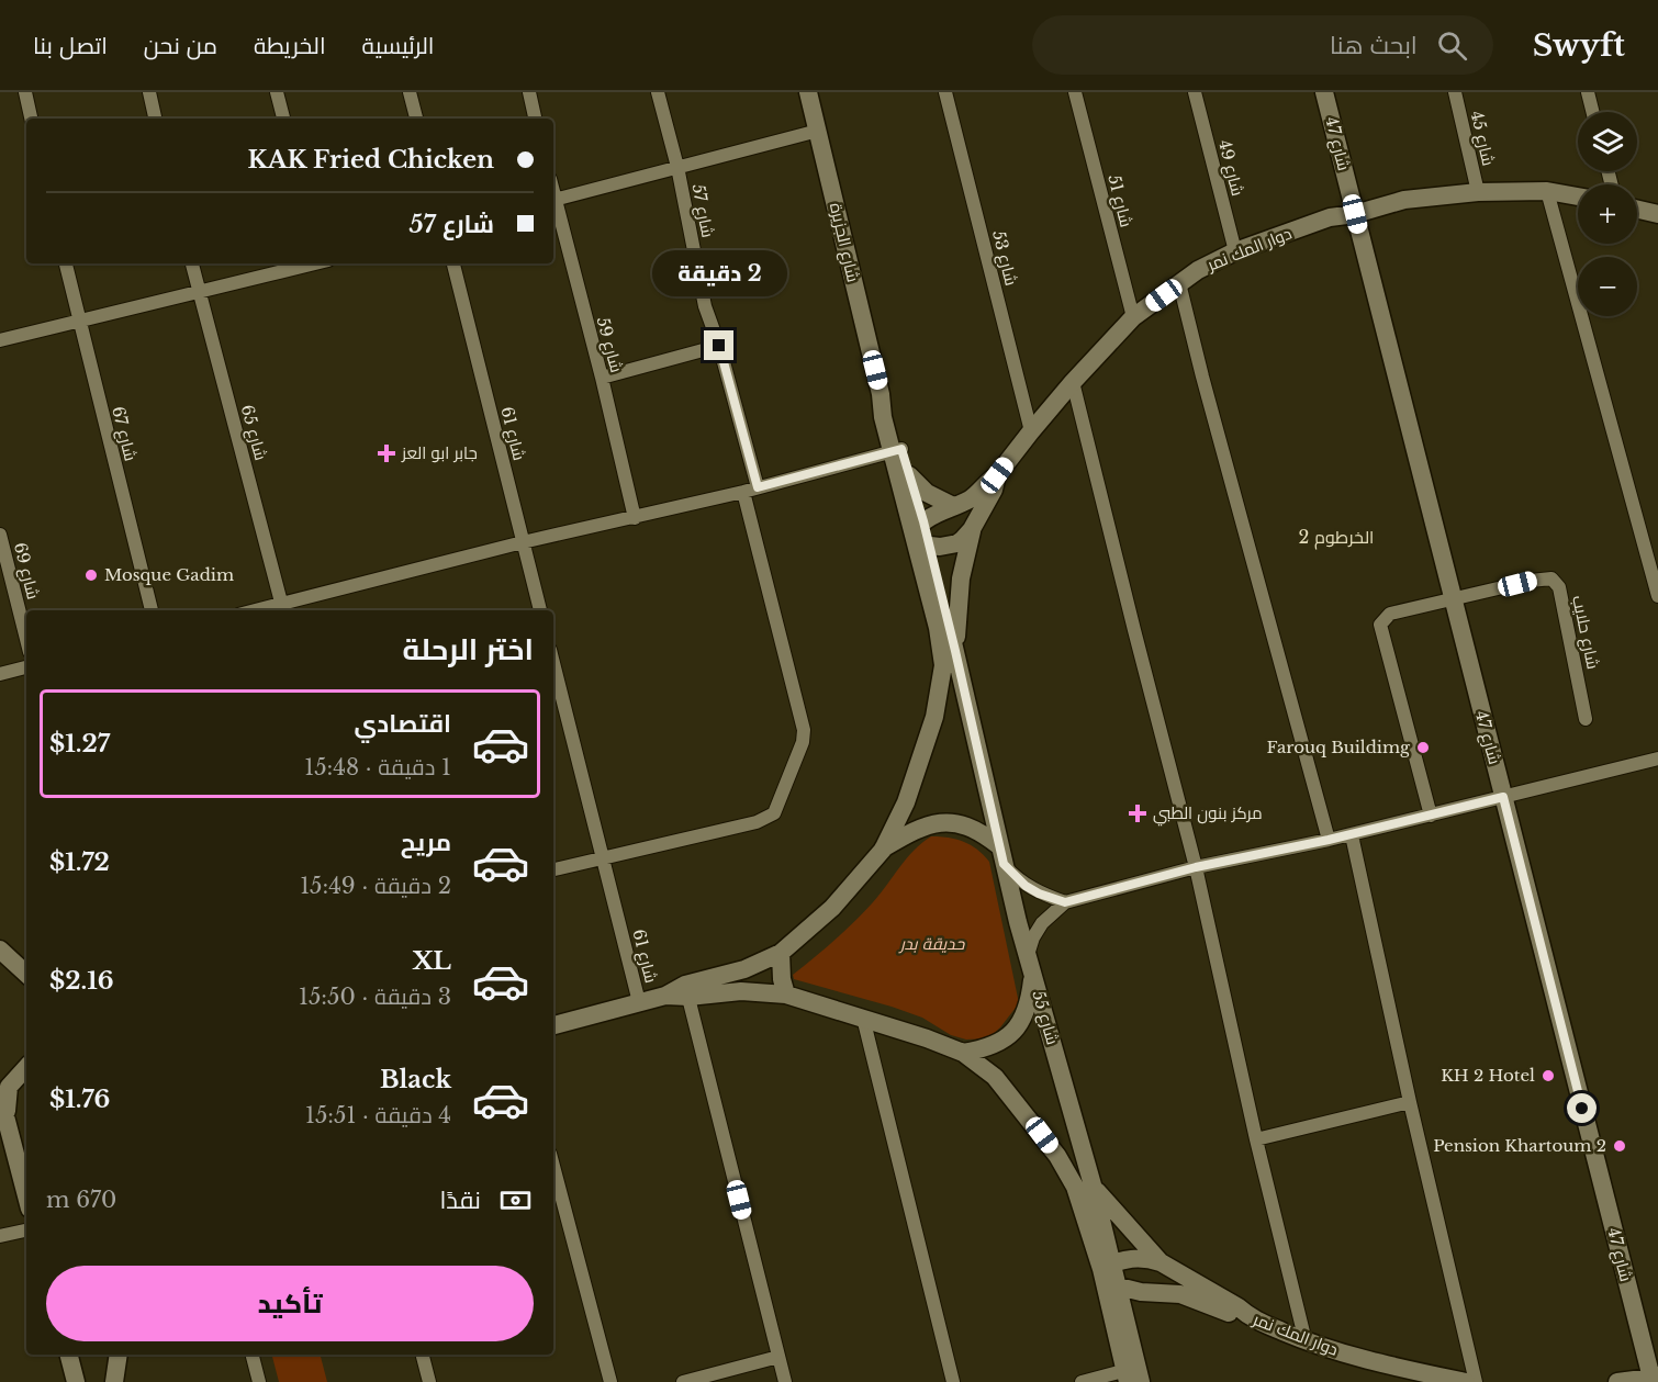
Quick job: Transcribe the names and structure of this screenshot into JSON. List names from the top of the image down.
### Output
{
  "streets": {
    "street": [
      "شارع 45",
      "شارع 47",
      "شارع 49",
      "شارع 51",
      "شارع 57",
      "شارع الجزيرة",
      "دوار المك نمر",
      "شارع 53",
      "شارع 59",
      "شارع 65",
      "شارع 67",
      "شارع 61",
      "شارع 69",
      "شارع حلايب",
      "شارع 55"
    ]
  },
  "crossings": [
    ["شارع 45", "دوار المك نمر"],
    ["شارع 47", "دوار المك نمر"],
    ["شارع 47", "شارع حلايب"],
    ["شارع 49", "دوار المك نمر"],
    ["شارع 51", "دوار المك نمر"],
    ["شارع الجزيرة", "شارع 55"],
    ["دوار المك نمر", "شارع 53"],
    ["دوار المك نمر", "شارع 55"]
  ],
  "districts": ["الخرطوم 2"],
  "parks": ["حديقة بدر"],
  "places": {
    "health": ["جابر ابو العز", "مركز بنون الطبي"],
    "other": [
      "Mosque Gadim",
      "Farouq Buildimg",
      "KH 2 Hotel",
      "Pension Khartoum 2"
    ]
  },
  "page": {
    "header": "Swyft",
    "search": "ابحث هنا",
    "nav": [
      "الرئيسية",
      "الخريطة",
      "من نحن",
      "اتصل بنا"
    ],
    "map_buttons": ["+", "−"],
    "banner": ["KAK Fried Chicken", "شارع 57"],
    "bubble": "2 دقيقة",
    "heading": "اختر الرحلة",
    "list": [
      {
        "name": "اقتصادي",
        "note": "1 دقيقة · 15:48",
        "value": "$1.27"
      },
      {
        "name": "مريح",
        "note": "2 دقيقة · 15:49",
        "value": "$1.72"
      },
      {
        "name": "XL",
        "note": "3 دقيقة · 15:50",
        "value": "$2.16"
      },
      {
        "name": "Black",
        "note": "4 دقيقة · 15:51",
        "value": "$1.76"
      }
    ],
    "pay": ["نقدًا", "670 m"],
    "buttons": "تأكيد"
  }
}
